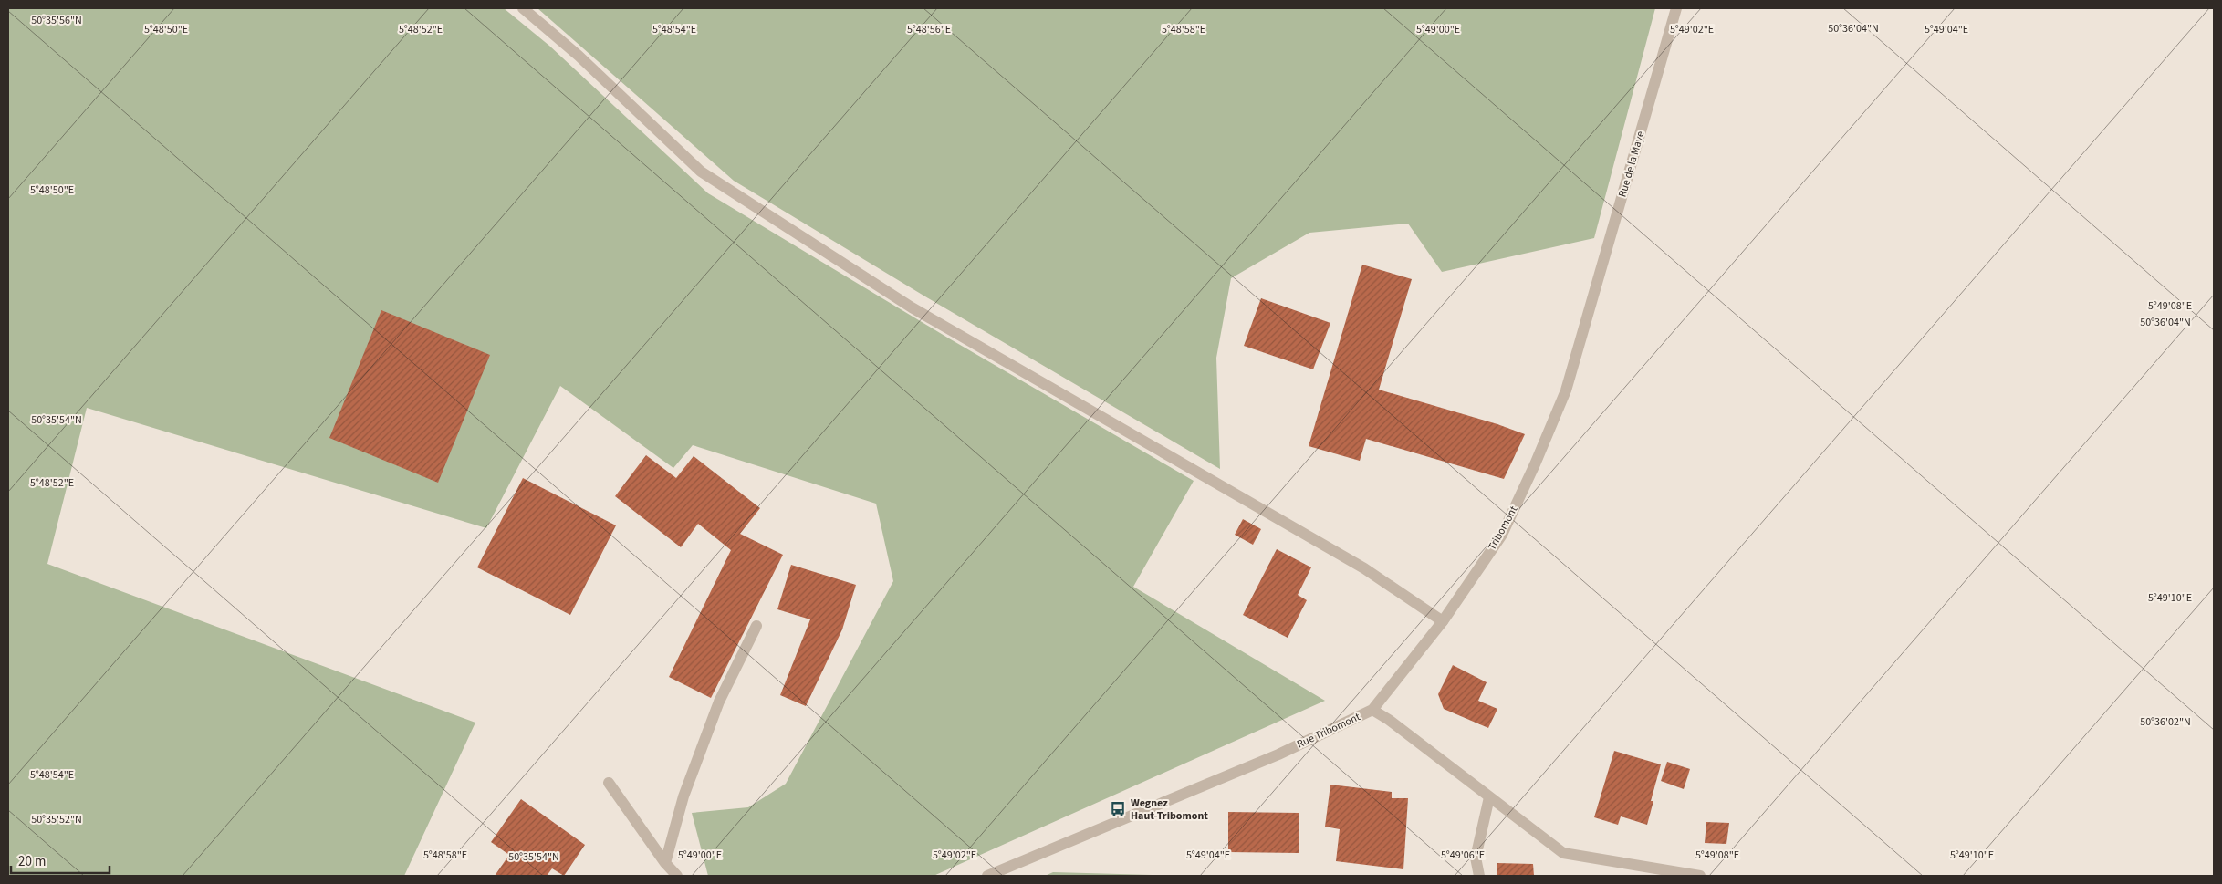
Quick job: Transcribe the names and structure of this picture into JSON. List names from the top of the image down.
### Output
{
  "streets": {
    "street": ["Rue de la Maye", "Tribomont", "Rue Tribomont"]
  },
  "crossings": [
    ["Rue de la Maye", "Tribomont"],
    ["Tribomont", "Rue Tribomont"]
  ],
  "places": {
    "bus stop": ["Wegnez Haut-Tribomont"]
  },
  "scale_bar": "20 m",
  "coordinates": [
    "50°35'56\"N",
    "50°36'04\"N",
    "5°48'50\"E",
    "5°48'52\"E",
    "5°48'54\"E",
    "5°48'56\"E",
    "5°49'00\"E",
    "5°49'02\"E",
    "5°49'04\"E",
    "5°48'58\"E",
    "5°49'08\"E",
    "50°35'54\"N",
    "5°49'10\"E",
    "50°36'02\"N",
    "50°35'52\"N",
    "5°49'06\"E"
  ]
}
